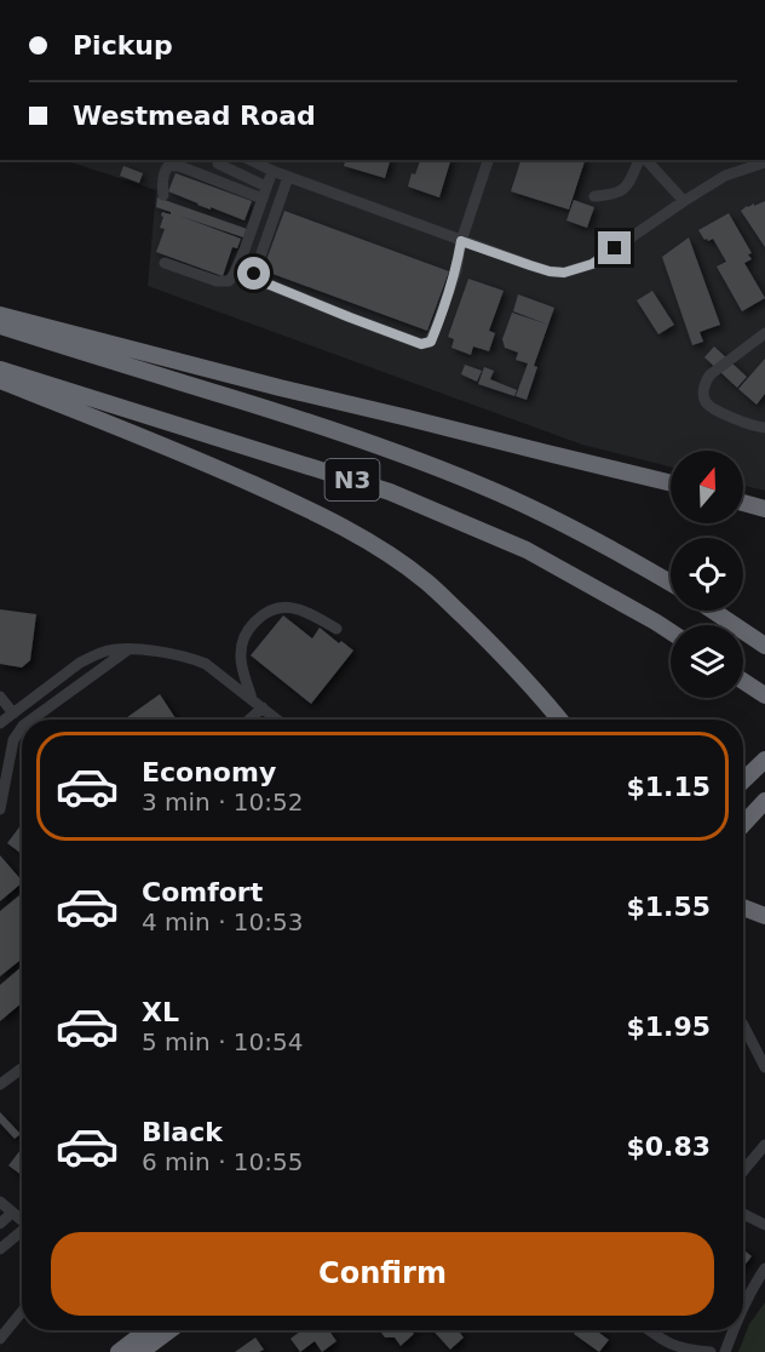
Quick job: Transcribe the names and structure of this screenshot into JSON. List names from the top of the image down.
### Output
{
  "streets": {
    "highway": ["N3"]
  },
  "north": "top",
  "page": {
    "banner": ["Pickup", "Westmead Road"],
    "list": [
      {
        "name": "Economy",
        "note": "3 min · 10:52",
        "value": "$1.15"
      },
      {
        "name": "Comfort",
        "note": "4 min · 10:53",
        "value": "$1.55"
      },
      {
        "name": "XL",
        "note": "5 min · 10:54",
        "value": "$1.95"
      },
      {
        "name": "Black",
        "note": "6 min · 10:55",
        "value": "$0.83"
      }
    ],
    "buttons": "Confirm"
  }
}
